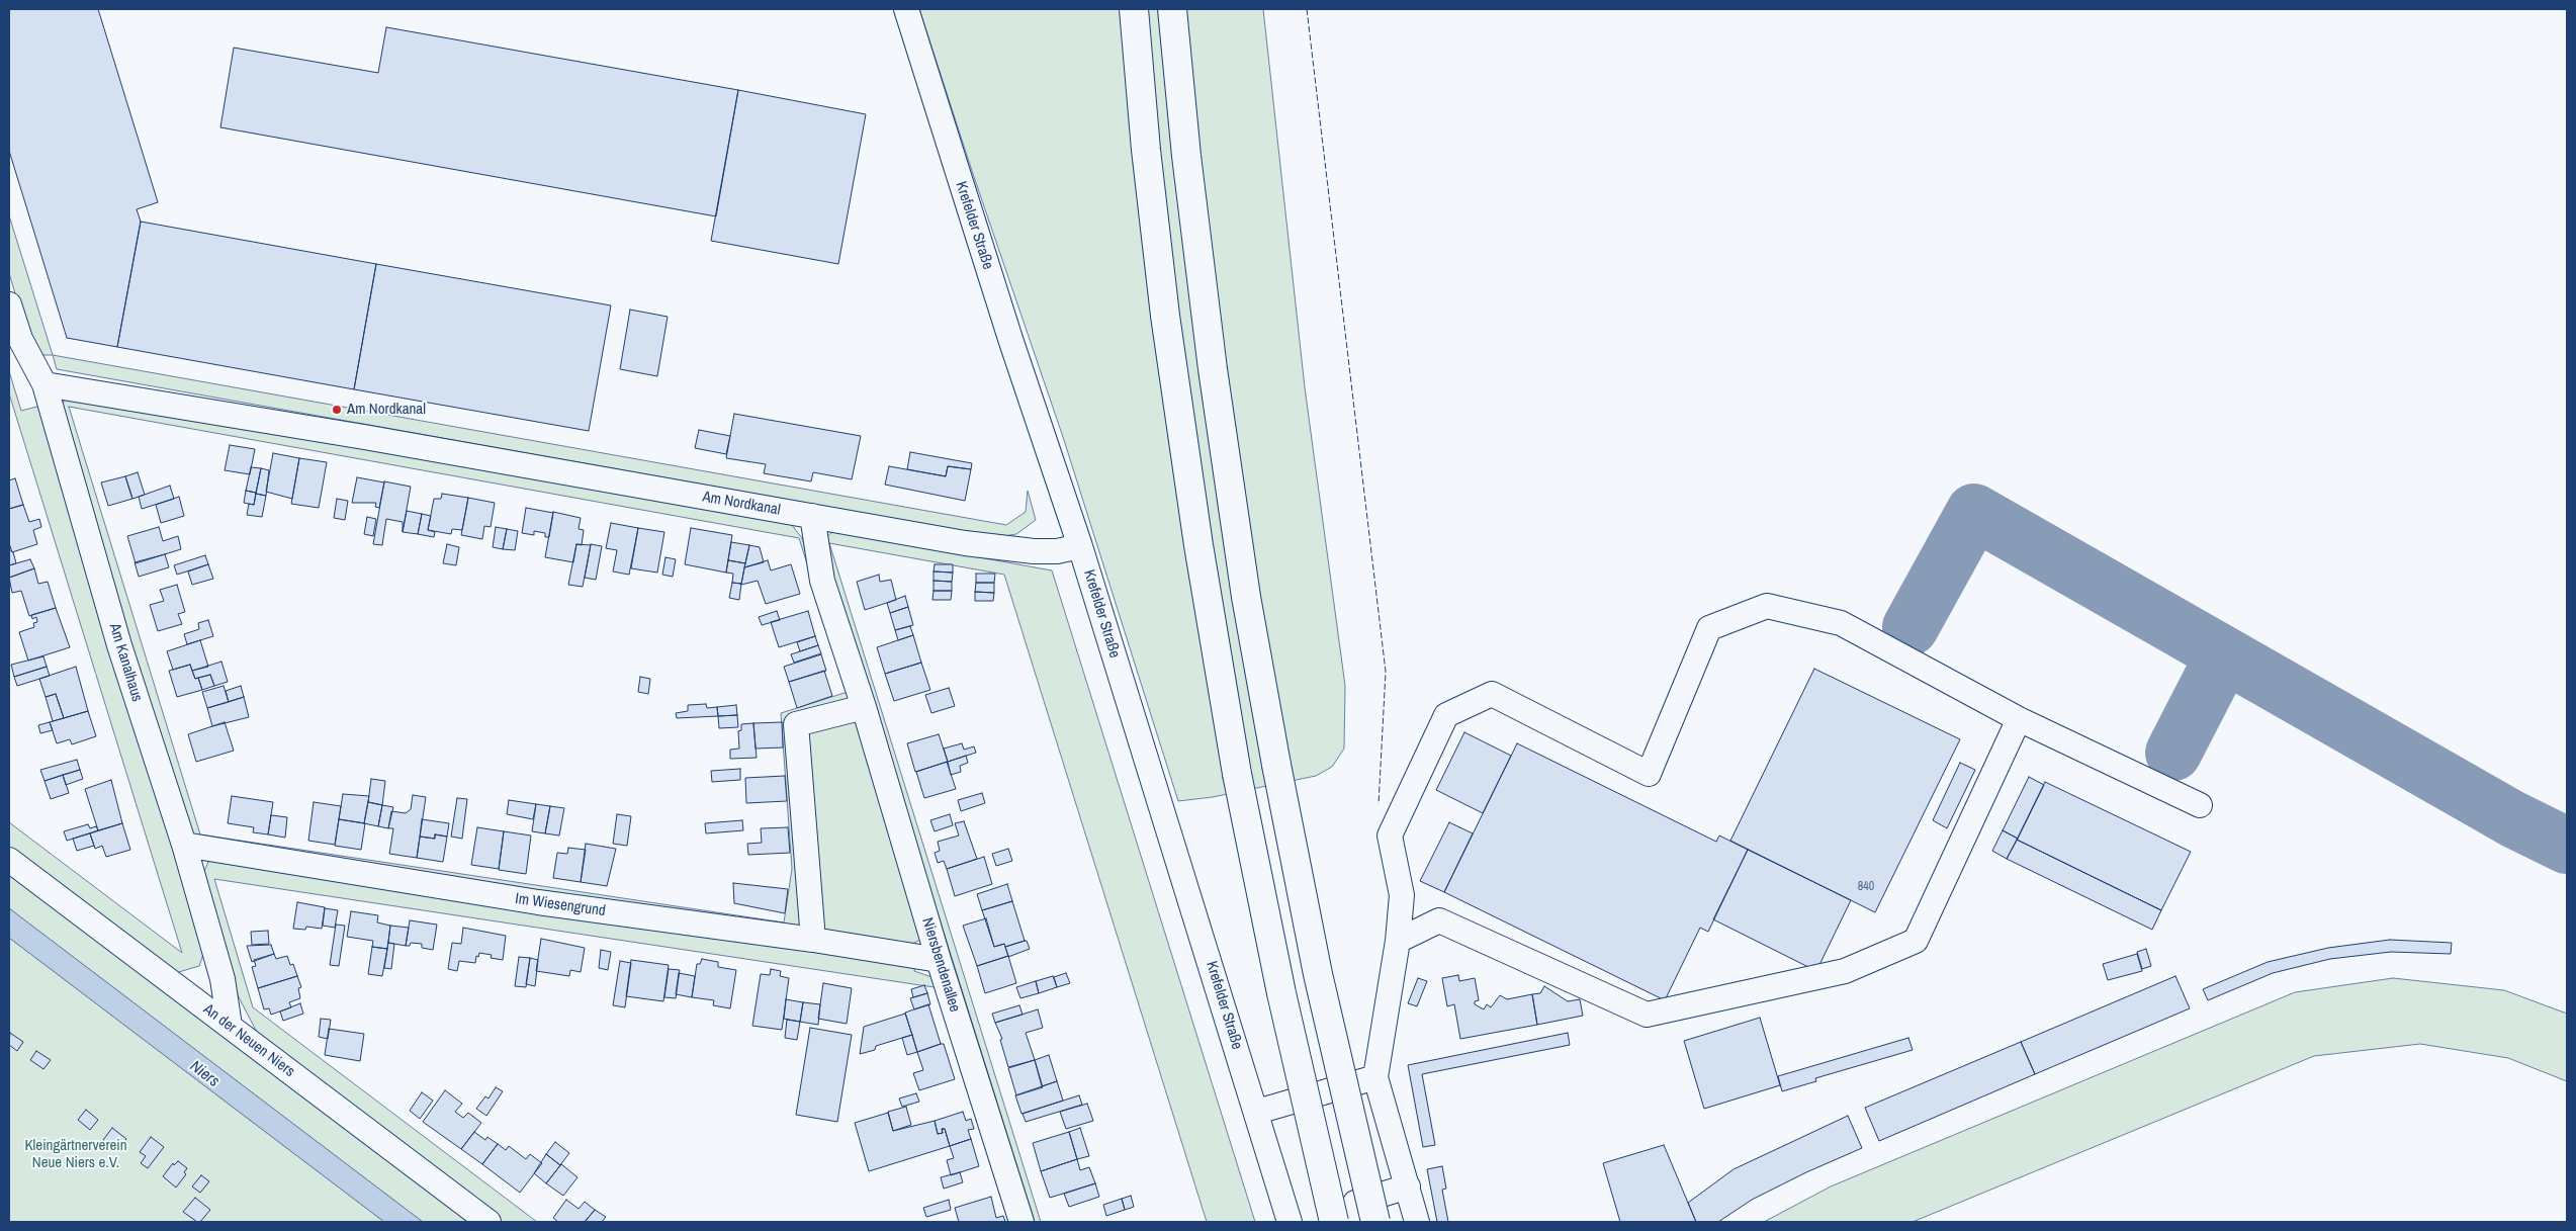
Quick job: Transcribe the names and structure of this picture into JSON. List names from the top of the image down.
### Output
{
  "streets": {
    "street": [
      "Krefelder Straße",
      "Am Nordkanal",
      "Am Kanalhaus",
      "Im Wiesengrund",
      "Niersbendenallee",
      "An der Neuen Niers"
    ]
  },
  "crossings": [
    ["Krefelder Straße", "Am Nordkanal"],
    ["Am Nordkanal", "Am Kanalhaus"],
    ["Am Nordkanal", "Niersbendenallee"],
    ["Am Kanalhaus", "Im Wiesengrund"],
    ["Am Kanalhaus", "An der Neuen Niers"],
    ["Im Wiesengrund", "Niersbendenallee"]
  ],
  "water": ["Niers"],
  "parks": ["Kleingärtnerverein Neue Niers e.V."],
  "places": ["Am Nordkanal"],
  "house_numbers": ["840"]
}
